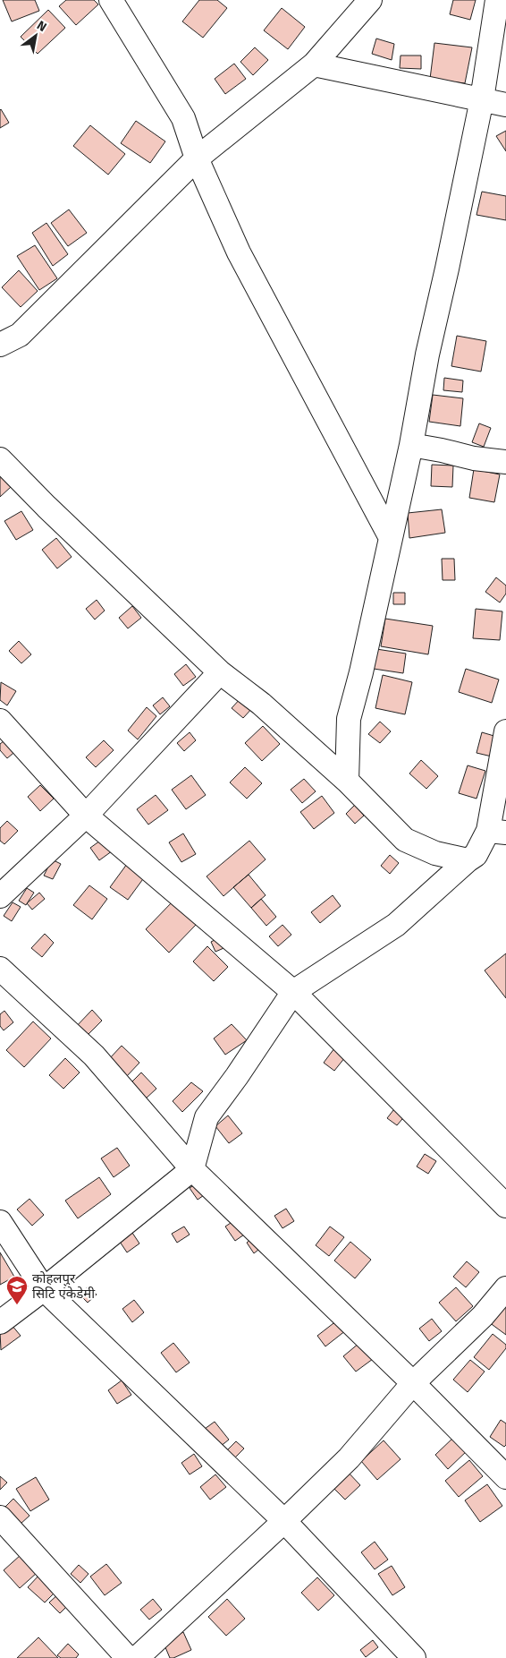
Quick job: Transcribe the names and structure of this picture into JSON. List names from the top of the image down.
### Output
{
  "places": {
    "school or university": ["कोहलपुर सिटि एकेडेमी"]
  },
  "north": "top right"
}
